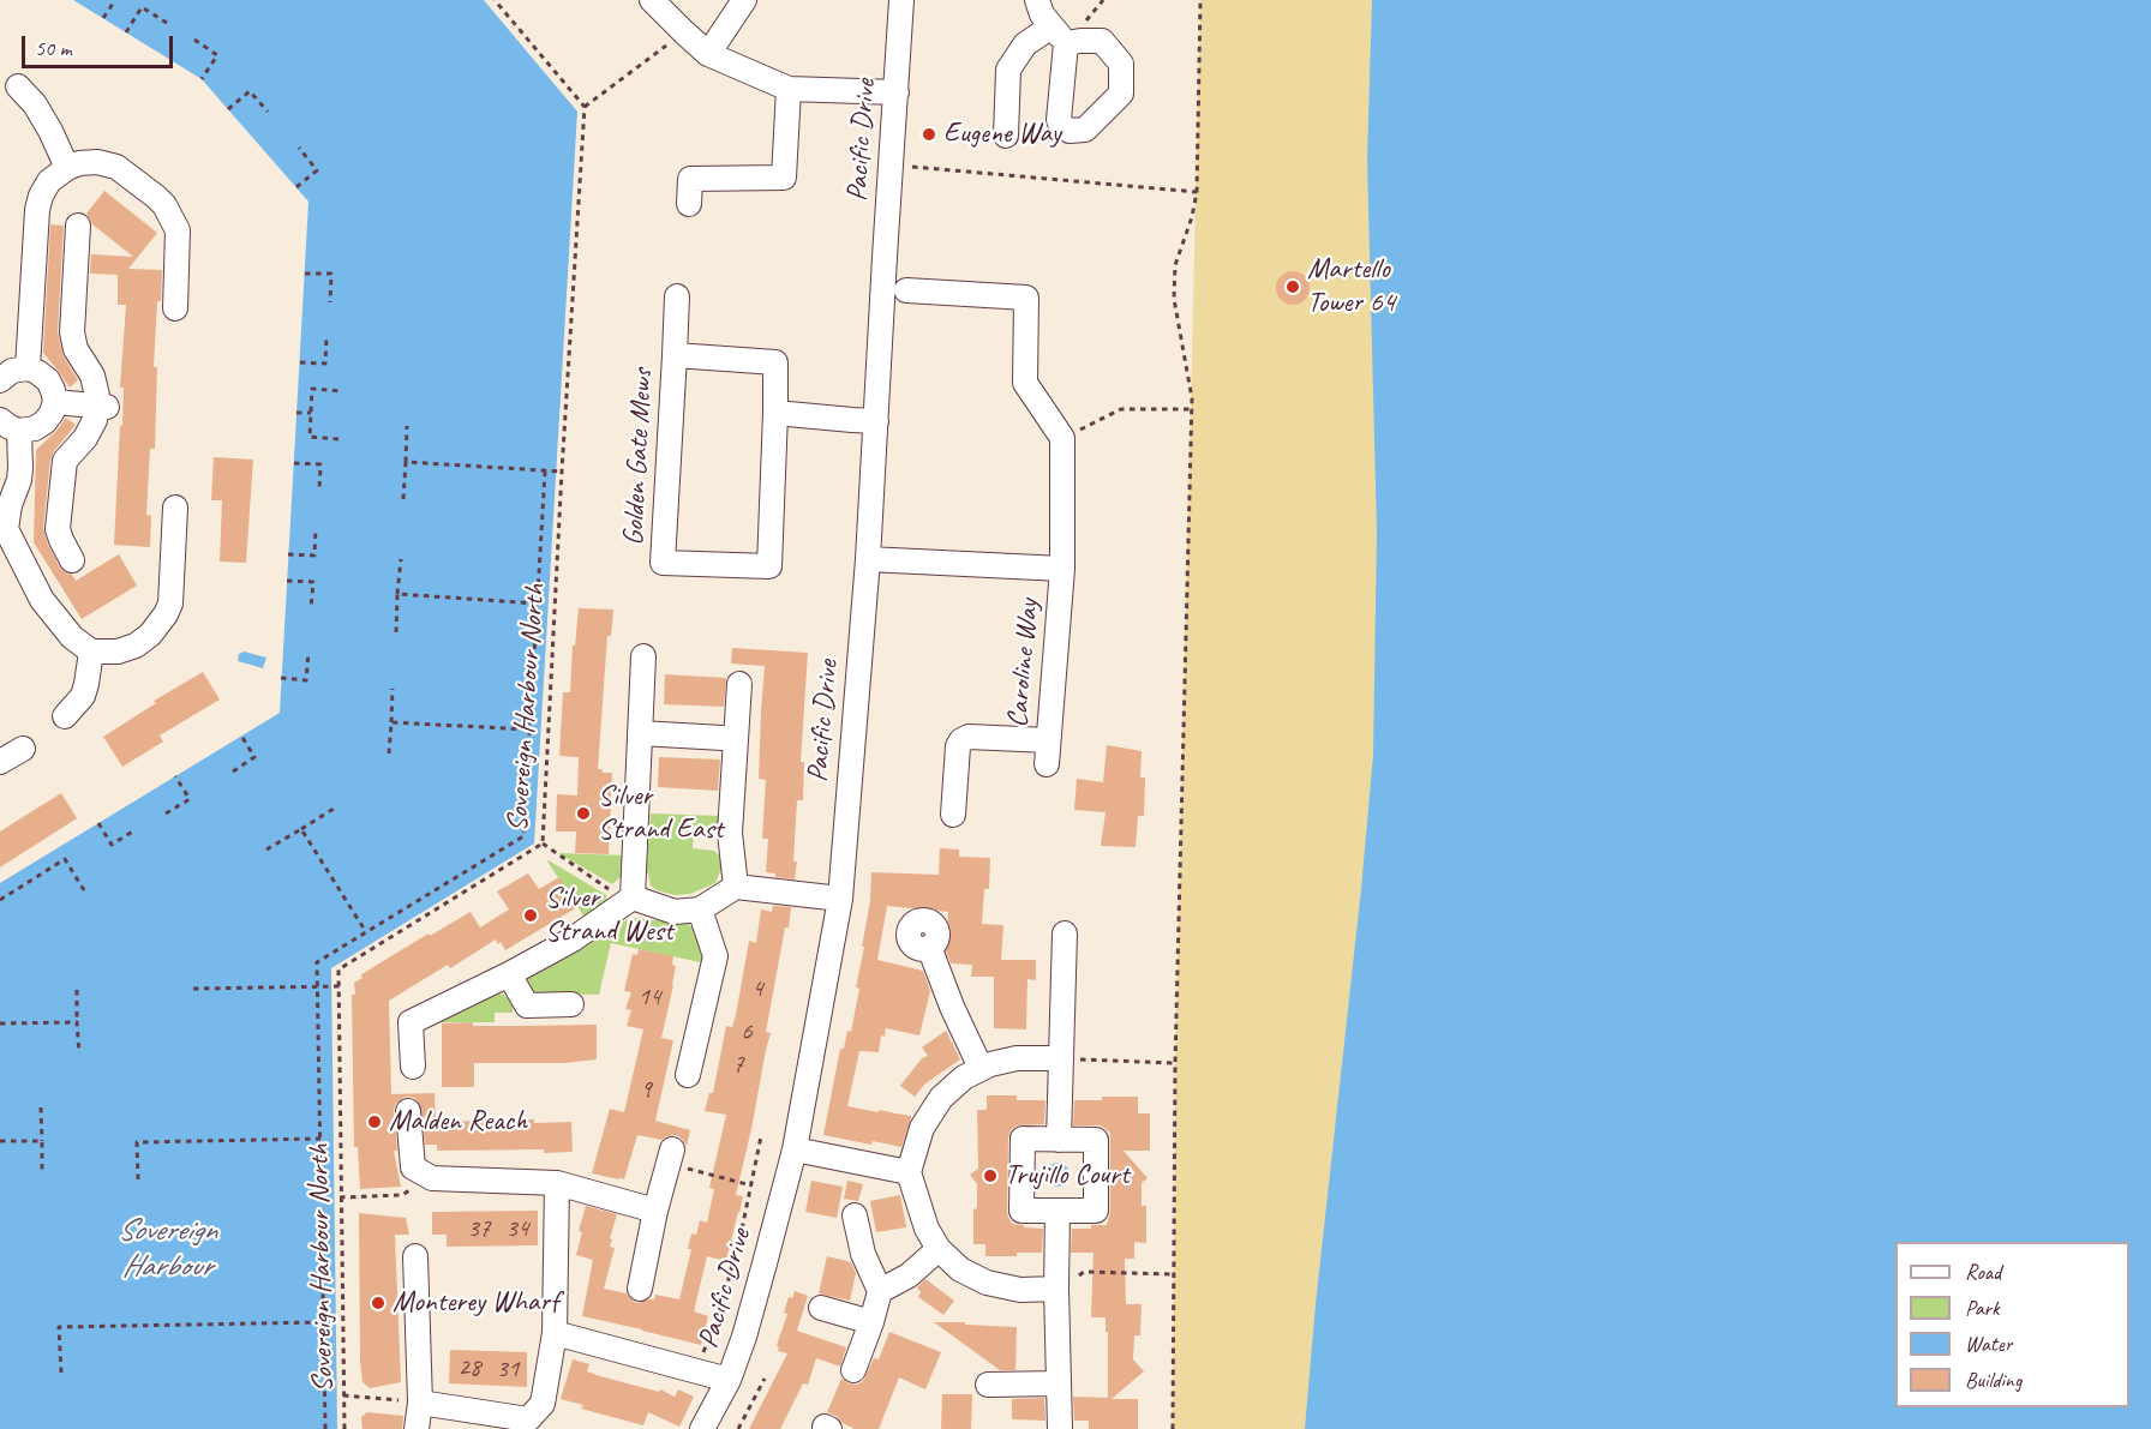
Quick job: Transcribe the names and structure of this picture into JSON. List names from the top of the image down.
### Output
{
  "streets": {
    "street": ["Pacific Drive", "Golden Gate Mews", "Caroline Way"],
    "path": ["Sovereign Harbour North"]
  },
  "crossings": [
    ["Pacific Drive", "Caroline Way"]
  ],
  "water": ["Sovereign Harbour"],
  "places": [
    "Eugene Way",
    "Martello Tower 64",
    "Silver Strand East",
    "Silver Strand West",
    "Malden Reach",
    "Trujillo Court",
    "Monterey Wharf"
  ],
  "house_numbers": [
    "4",
    "14",
    "6",
    "7",
    "9",
    "37",
    "34",
    "28",
    "31"
  ],
  "legend": [
    "Road",
    "Park",
    "Water",
    "Building"
  ],
  "scale_bar": "50 m"
}
